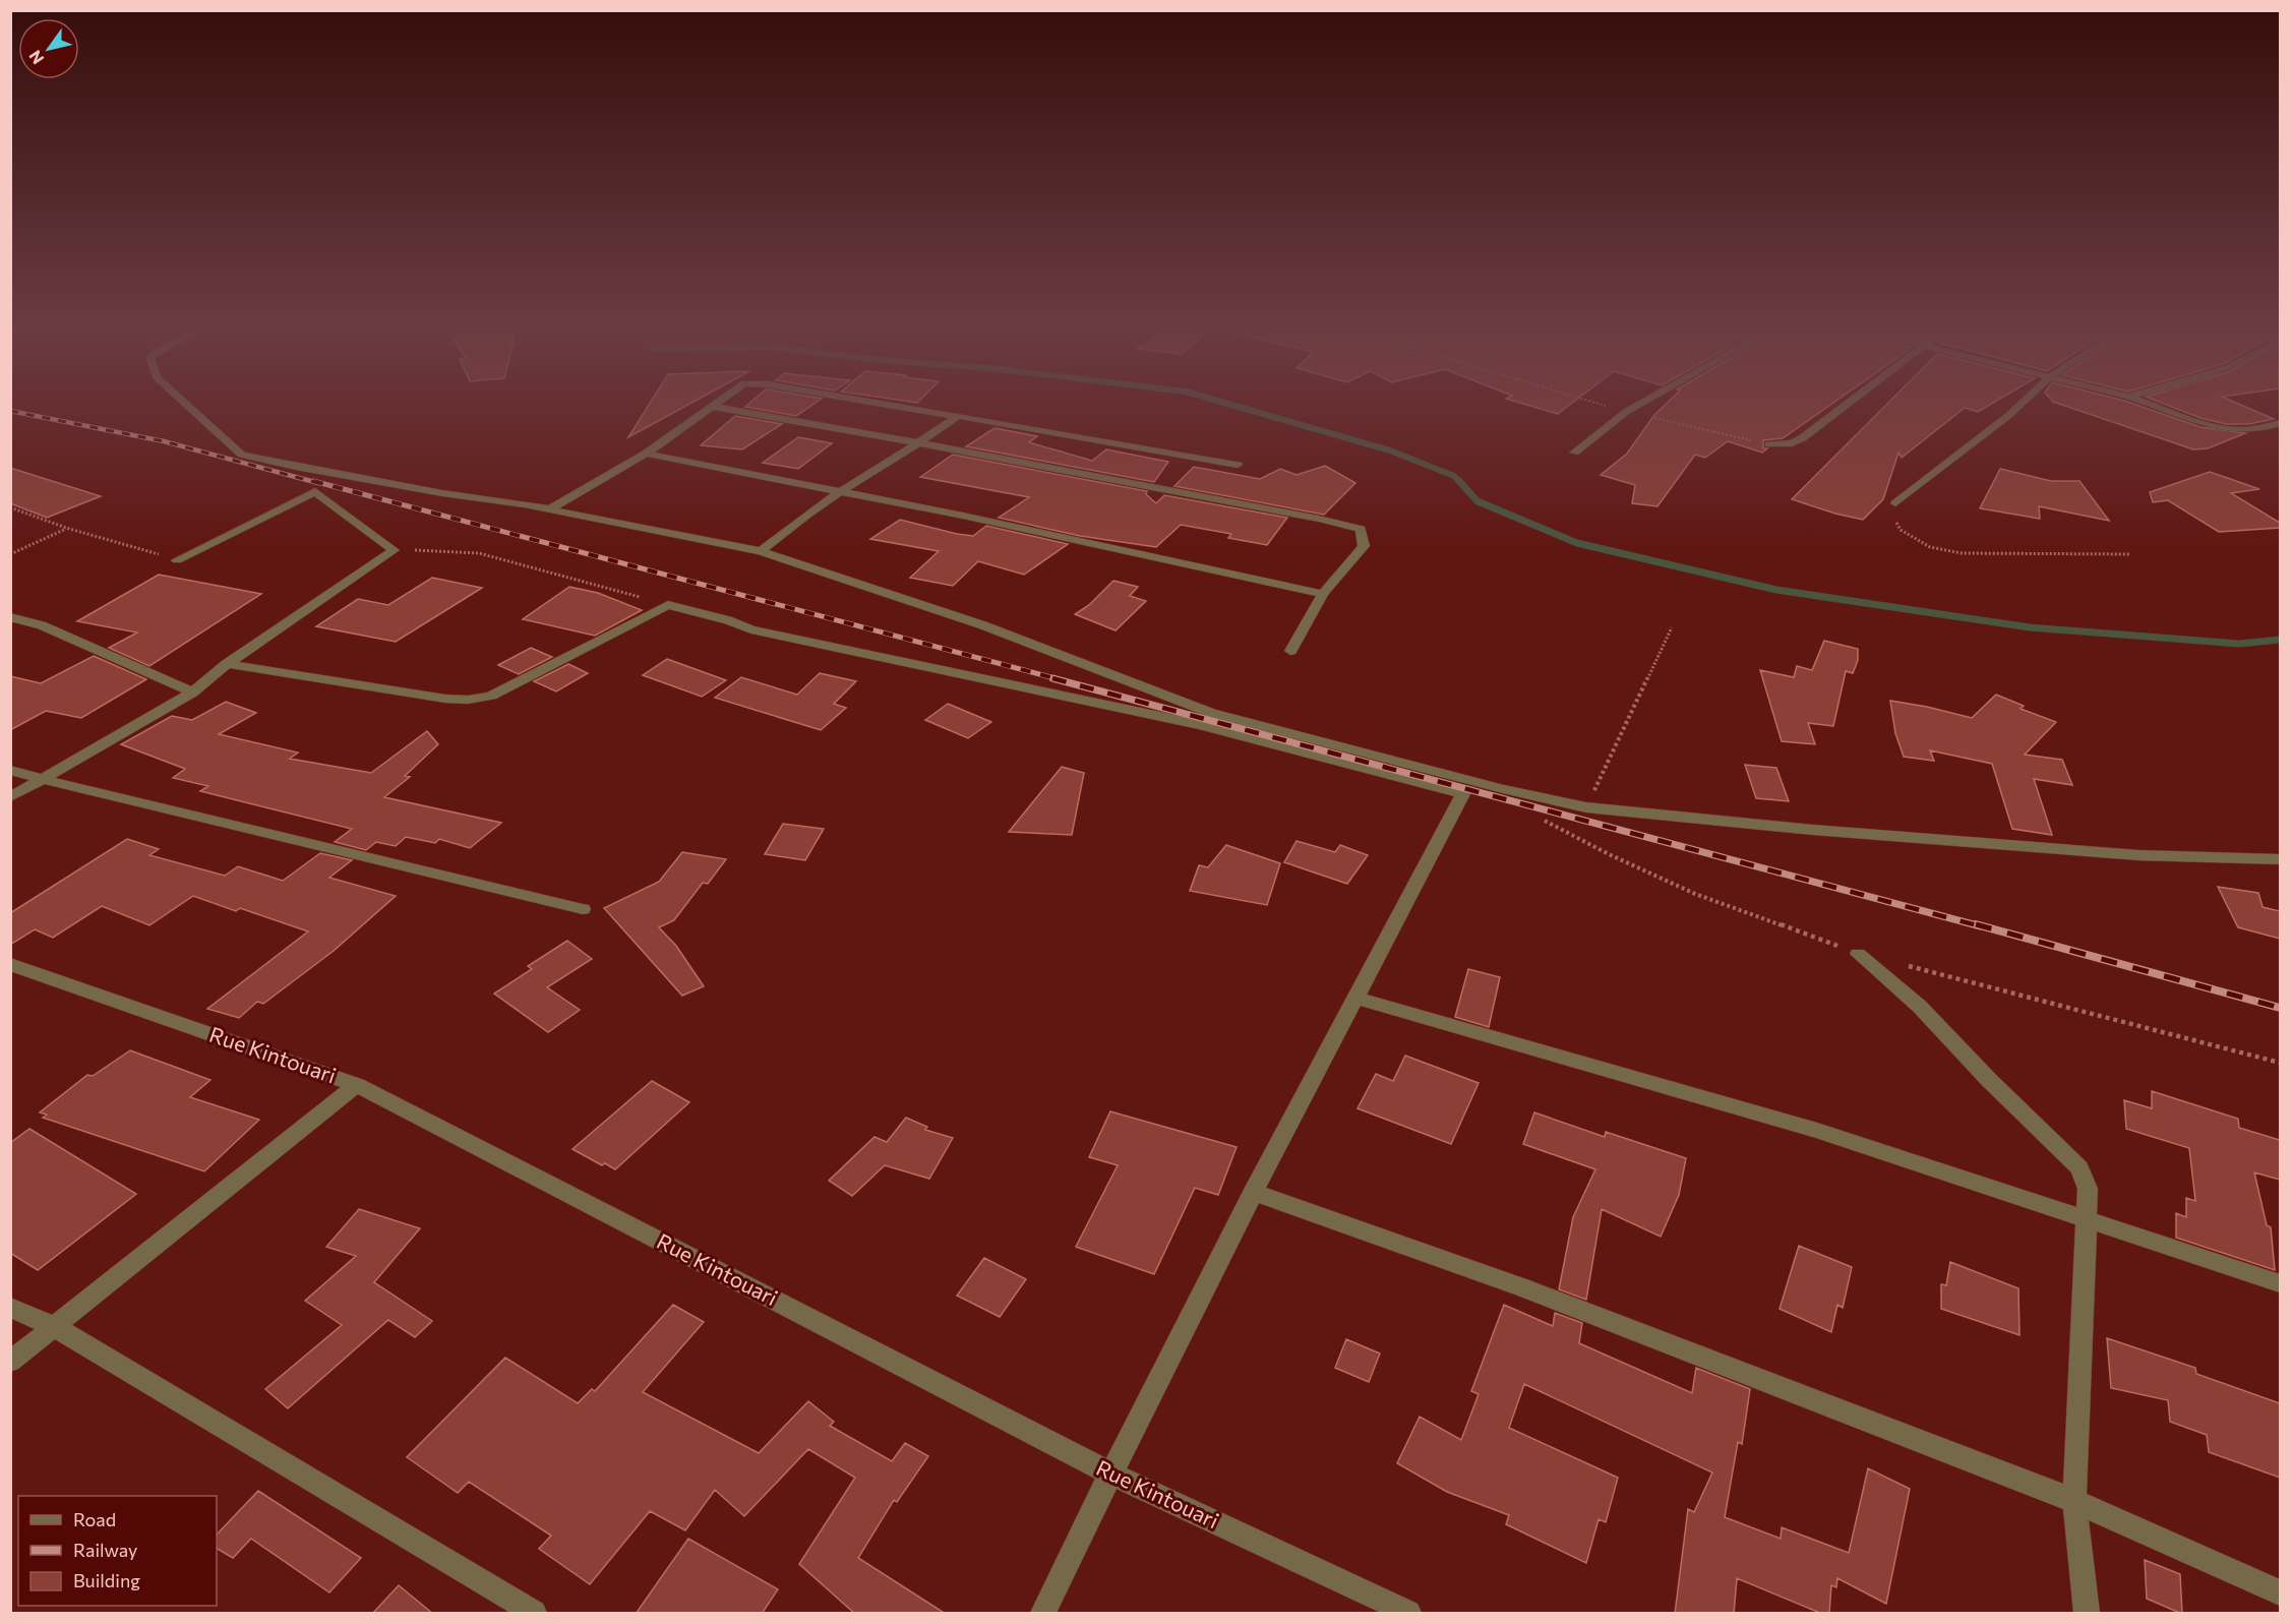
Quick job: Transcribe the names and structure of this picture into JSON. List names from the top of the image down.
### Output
{
  "streets": {
    "street": ["Rue Kintouari"]
  },
  "legend": ["Road", "Railway", "Building"],
  "north": "bottom left"
}
